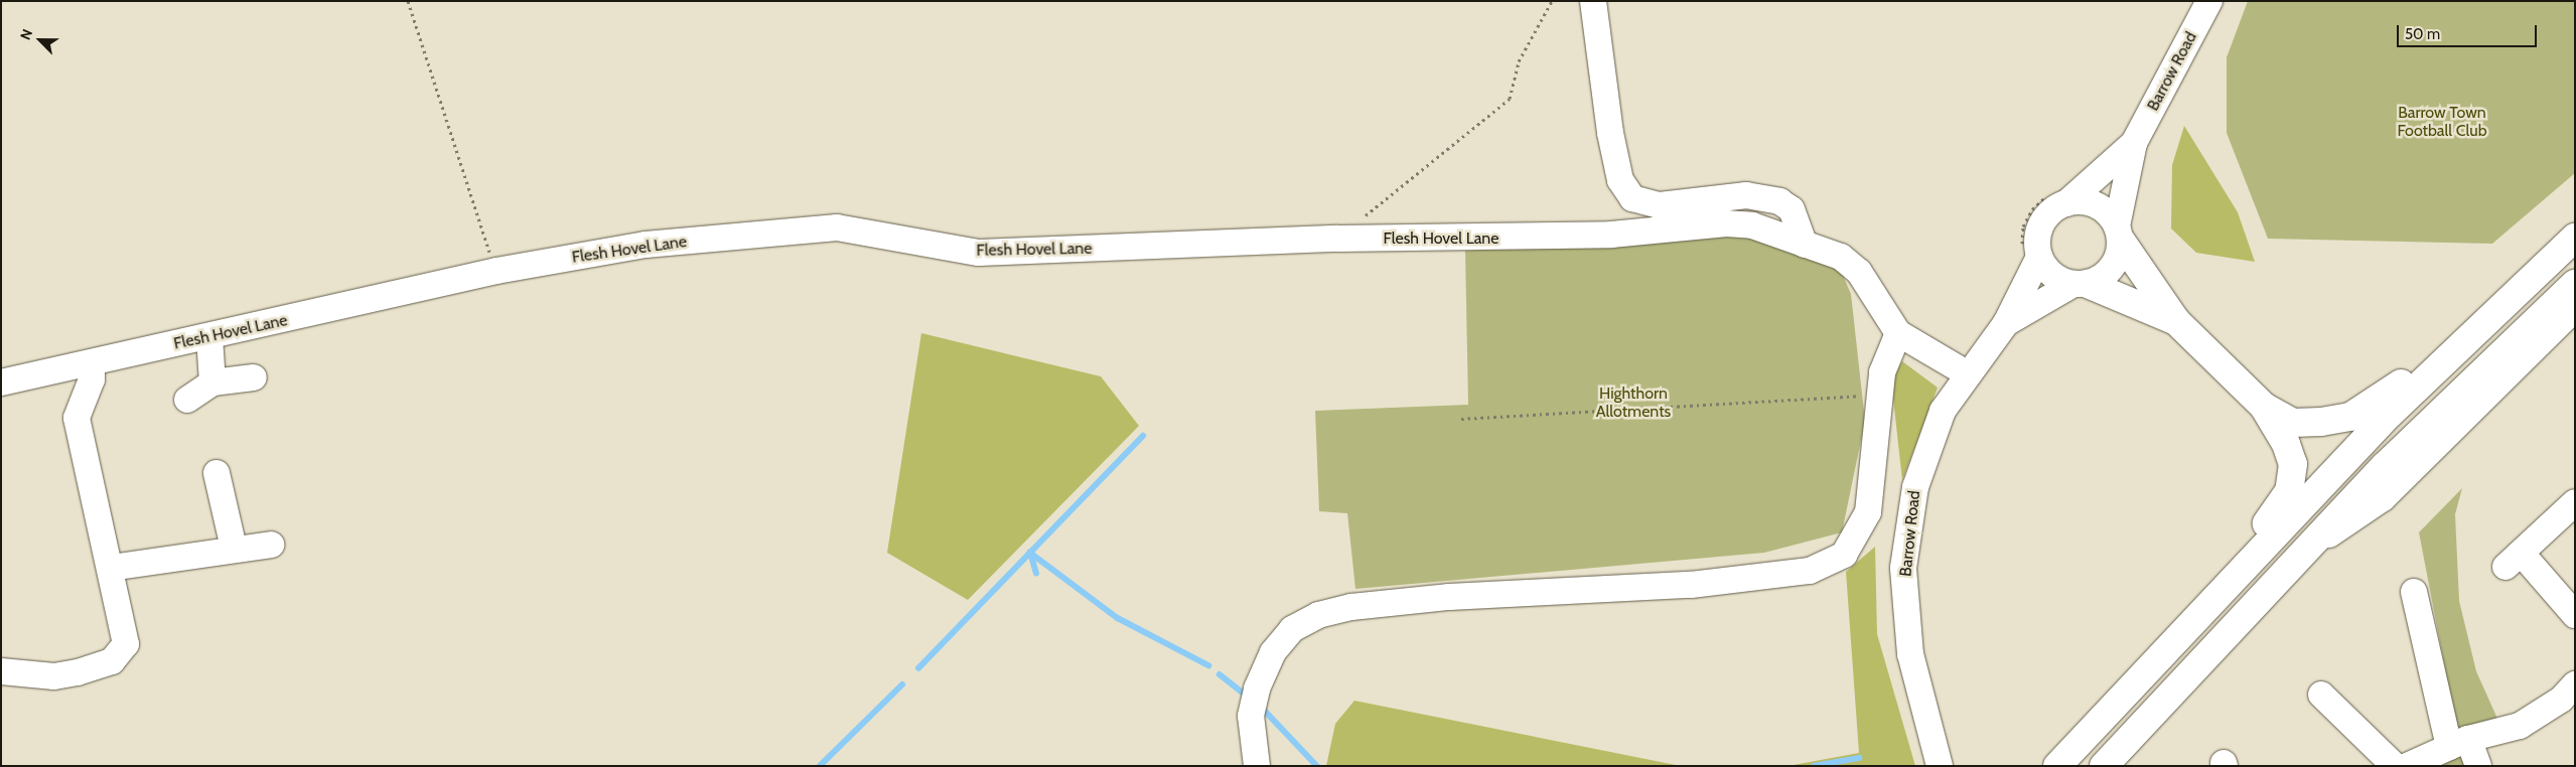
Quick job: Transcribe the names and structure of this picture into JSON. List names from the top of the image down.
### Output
{
  "streets": {
    "street": ["Barrow Road", "Flesh Hovel Lane"]
  },
  "crossings": [
    ["Barrow Road", "Flesh Hovel Lane"]
  ],
  "parks": ["Barrow Town Football Club", "Highthorn Allotments"],
  "scale_bar": "50 m",
  "north": "top left"
}
